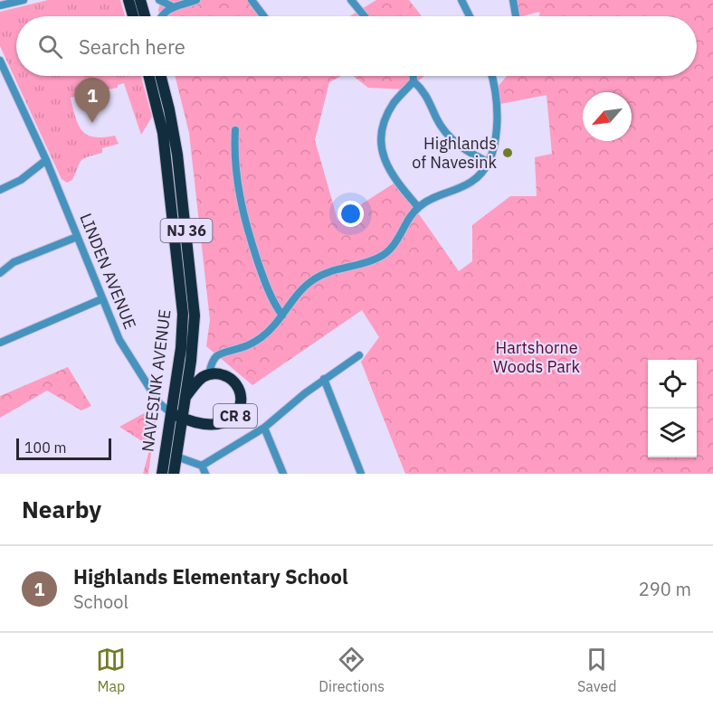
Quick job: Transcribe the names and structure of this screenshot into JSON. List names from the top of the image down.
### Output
{
  "streets": {
    "highway": ["NJ 36", "NAVESINK AVENUE", "CR 8"],
    "street": ["LINDEN AVENUE"]
  },
  "crossings": [
    ["NJ 36", "NAVESINK AVENUE"],
    ["NJ 36", "CR 8"],
    ["LINDEN AVENUE", "NAVESINK AVENUE"],
    ["NAVESINK AVENUE", "CR 8"]
  ],
  "parks": ["Hartshorne Woods Park"],
  "places": ["Highlands of Navesink"],
  "scale_bar": "100 m",
  "north": "bottom left",
  "page": {
    "search": "Search here",
    "pins": "1",
    "scale": "100 m",
    "heading": "Nearby",
    "list": [
      {
        "mark": "1",
        "name": "Highlands Elementary School",
        "note": "School",
        "value": "290 m"
      }
    ],
    "nav": ["Map", "Directions", "Saved"]
  }
}
